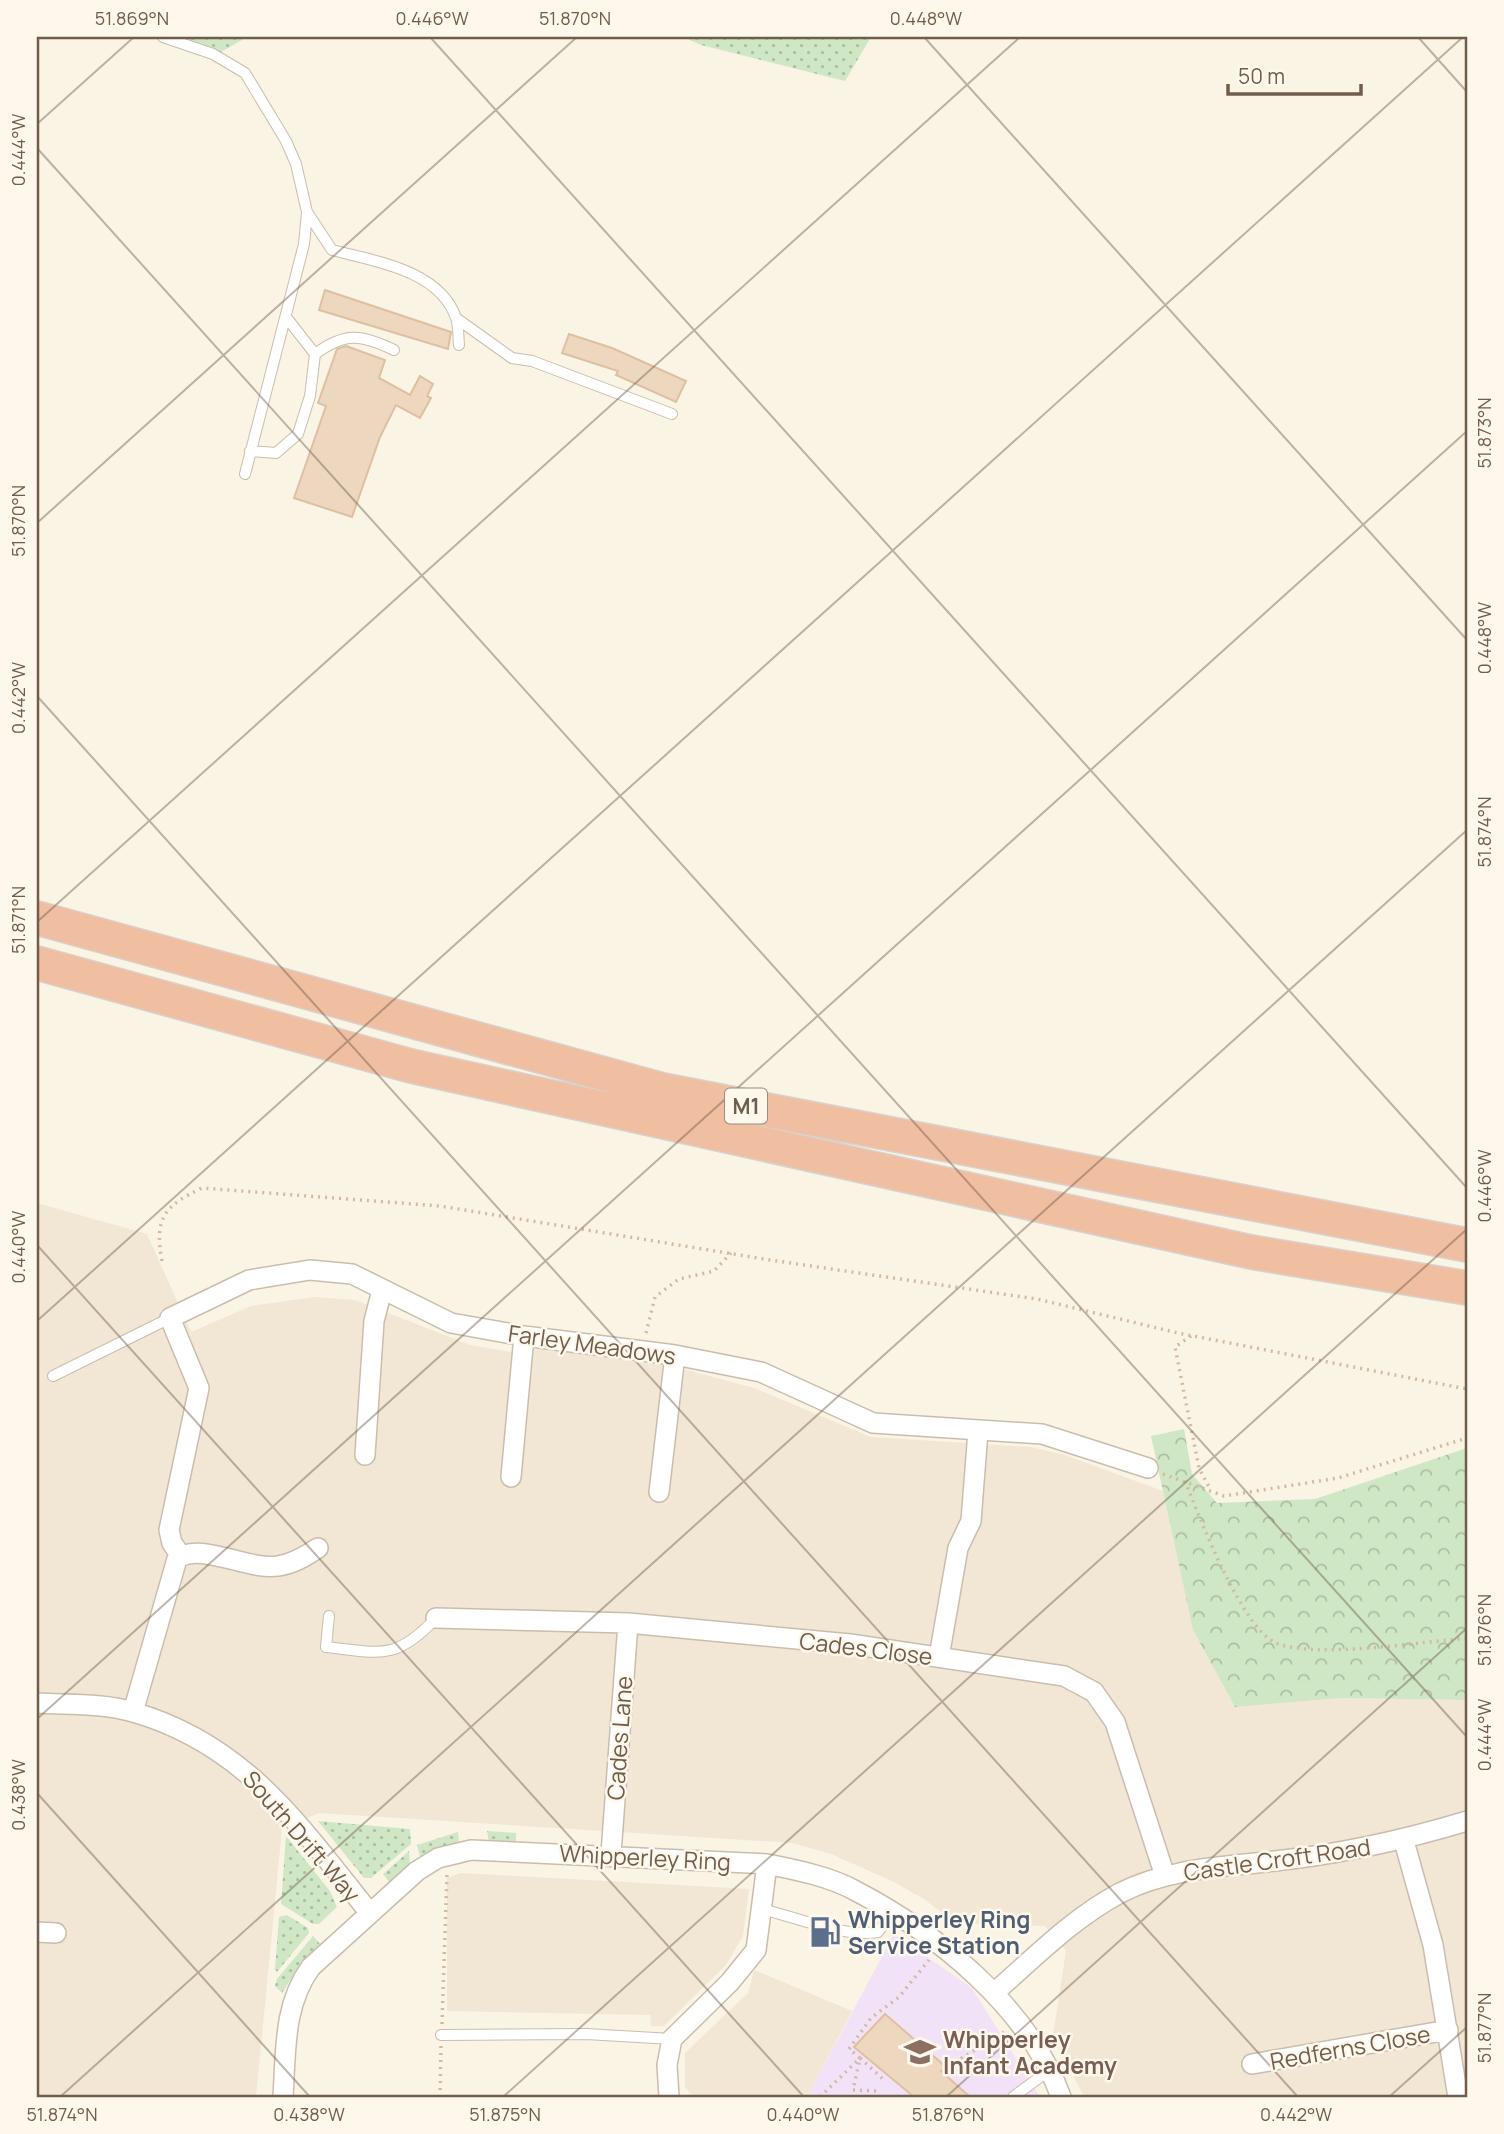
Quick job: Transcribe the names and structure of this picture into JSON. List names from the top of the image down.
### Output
{
  "streets": {
    "highway": ["M1"],
    "street": [
      "Farley Meadows",
      "Cades Close",
      "Cades Lane",
      "South Drift Way",
      "Whipperley Ring",
      "Castle Croft Road",
      "Redferns Close"
    ]
  },
  "crossings": [
    ["Cades Close", "Cades Lane"],
    ["Cades Close", "Castle Croft Road"],
    ["Cades Lane", "Whipperley Ring"],
    ["South Drift Way", "Whipperley Ring"],
    ["Whipperley Ring", "Castle Croft Road"]
  ],
  "places": {
    "fuel station": ["Whipperley Ring Service Station"],
    "school or university": ["Whipperley Infant Academy"]
  },
  "scale_bar": "50 m",
  "coordinates": [
    "51.869°N",
    "0.446°W",
    "51.870°N",
    "0.448°W",
    "0.444°W",
    "51.873°N",
    "0.442°W",
    "51.874°N",
    "51.871°N",
    "0.440°W",
    "51.876°N",
    "0.438°W",
    "51.877°N",
    "51.875°N"
  ]
}
